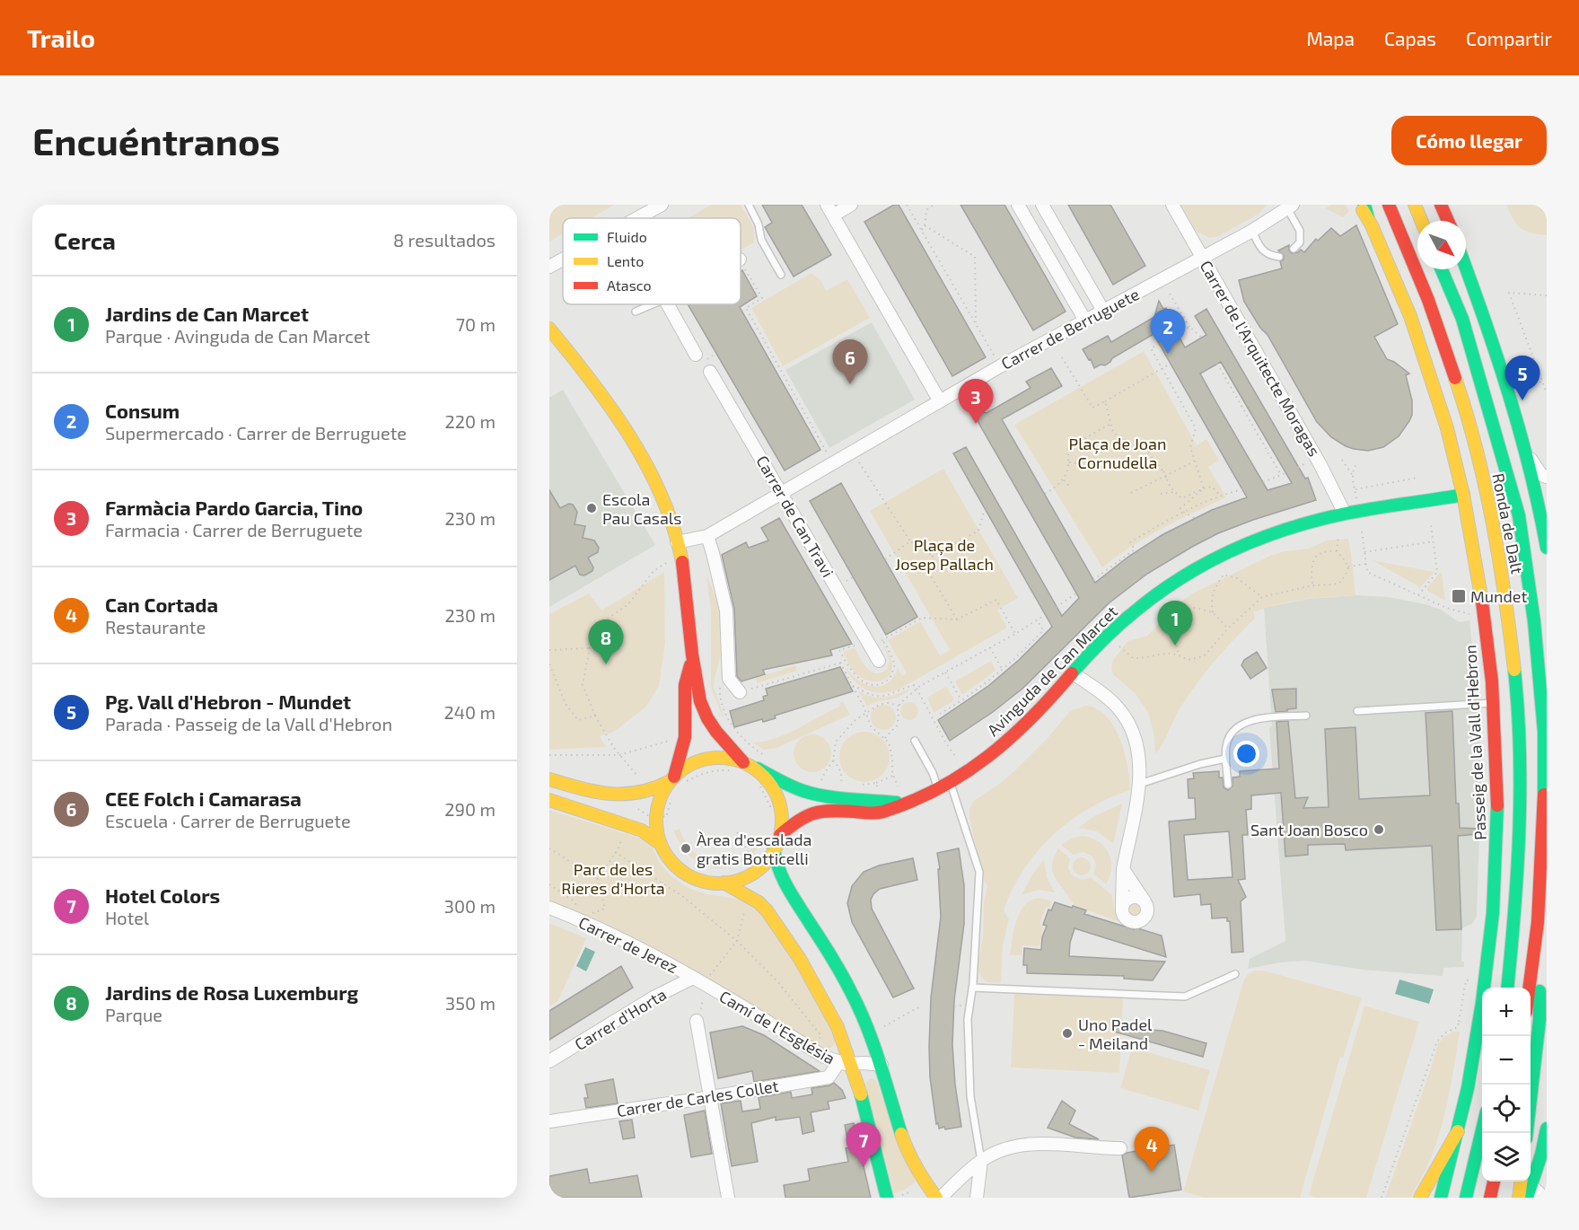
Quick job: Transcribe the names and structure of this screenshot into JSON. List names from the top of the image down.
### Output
{
  "streets": {
    "main road": ["Ronda de Dalt", "Avinguda de Can Marcet", "Passeig de la Vall d'Hebron"],
    "street": [
      "Carrer de Berruguete",
      "Carrer de l'Arquitecte Moragas",
      "Carrer de Can Travi",
      "Carrer de Jerez",
      "Carrer d'Horta",
      "Camí de l'Església",
      "Carrer de Carles Collet"
    ]
  },
  "crossings": [
    ["Carrer de Berruguete", "Carrer de l'Arquitecte Moragas"],
    ["Carrer de Berruguete", "Carrer de Can Travi"],
    ["Carrer de l'Arquitecte Moragas", "Avinguda de Can Marcet"],
    ["Avinguda de Can Marcet", "Passeig de la Vall d'Hebron"],
    ["Carrer de Jerez", "Carrer d'Horta"],
    ["Carrer de Jerez", "Camí de l'Església"],
    ["Camí de l'Església", "Carrer de Carles Collet"]
  ],
  "parks": ["Plaça de Joan Cornudella", "Plaça de Josep Pallach", "Parc de les Rieres d'Horta"],
  "places": {
    "other": [
      "Escola Pau Casals",
      "Sant Joan Bosco",
      "Àrea d'escalada gratis Botticelli",
      "Uno Padel - Meiland"
    ],
    "transit": ["Mundet"]
  },
  "legend": ["Fluido", "Lento", "Atasco"],
  "north": "bottom right",
  "page": {
    "header": "Trailo",
    "nav": ["Mapa", "Capas", "Compartir"],
    "buttons": "Cómo llegar",
    "title": "Encuéntranos",
    "heading": ["Cerca", "8 resultados"],
    "list": [
      {
        "mark": "1",
        "name": "Jardins de Can Marcet",
        "note": "Parque · Avinguda de Can Marcet",
        "value": "70 m"
      },
      {
        "mark": "2",
        "name": "Consum",
        "note": "Supermercado · Carrer de Berruguete",
        "value": "220 m"
      },
      {
        "mark": "3",
        "name": "Farmàcia Pardo Garcia, Tino",
        "note": "Farmacia · Carrer de Berruguete",
        "value": "230 m"
      },
      {
        "mark": "4",
        "name": "Can Cortada",
        "note": "Restaurante",
        "value": "230 m"
      },
      {
        "mark": "5",
        "name": "Pg. Vall d'Hebron - Mundet",
        "note": "Parada · Passeig de la Vall d'Hebron",
        "value": "240 m"
      },
      {
        "mark": "6",
        "name": "CEE Folch i Camarasa",
        "note": "Escuela · Carrer de Berruguete",
        "value": "290 m"
      },
      {
        "mark": "7",
        "name": "Hotel Colors",
        "note": "Hotel",
        "value": "300 m"
      },
      {
        "mark": "8",
        "name": "Jardins de Rosa Luxemburg",
        "note": "Parque",
        "value": "350 m"
      }
    ],
    "pins": [
      "2",
      "6",
      "5",
      "3",
      "1",
      "8",
      "7",
      "4"
    ],
    "map_buttons": ["+", "−"]
  }
}
